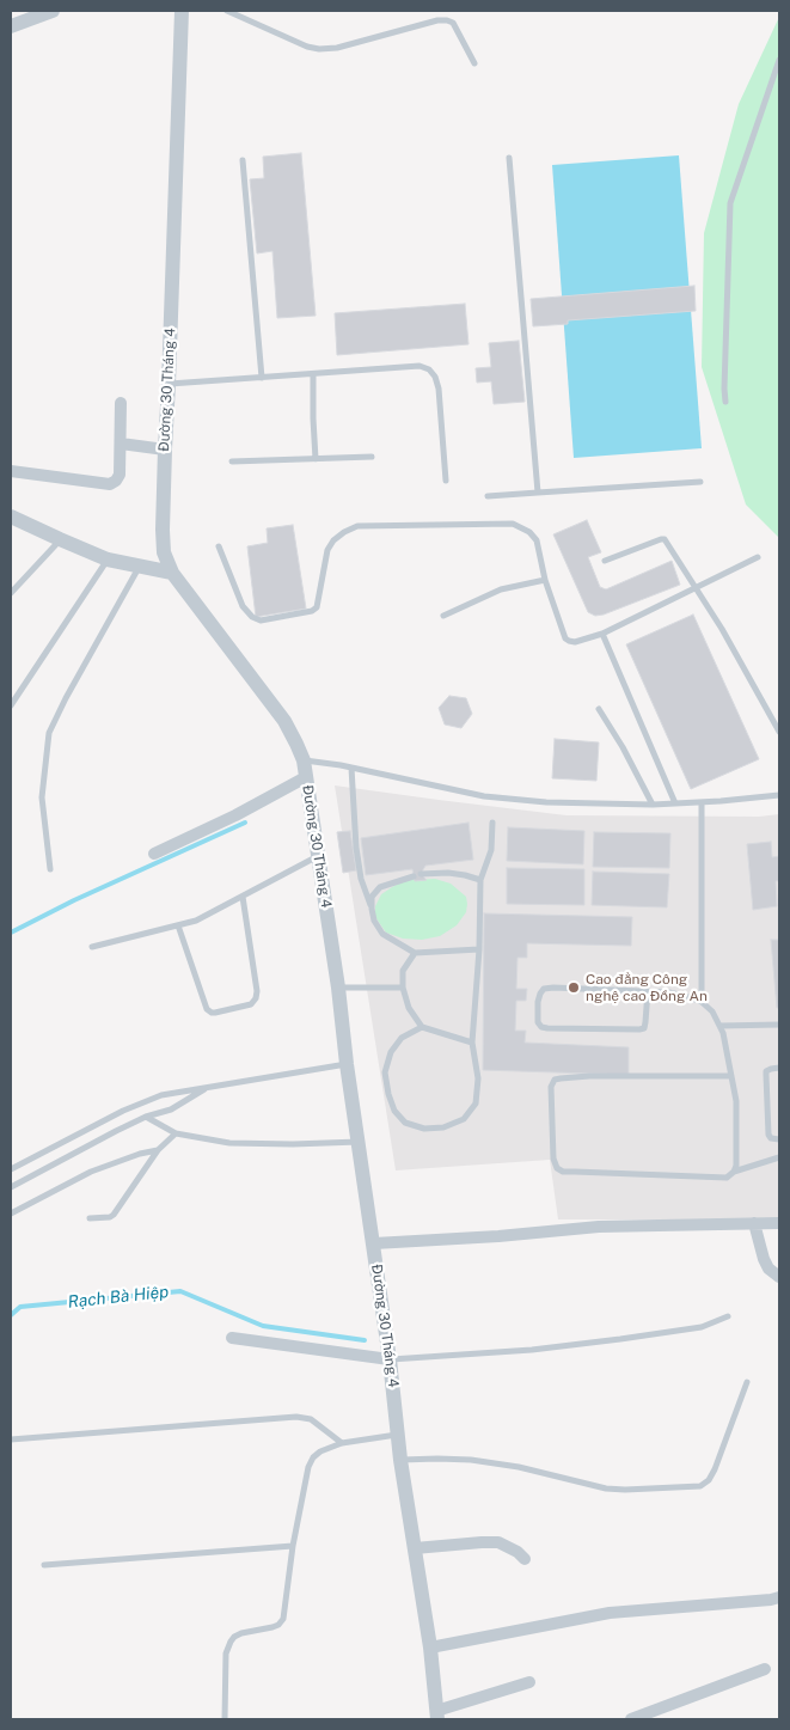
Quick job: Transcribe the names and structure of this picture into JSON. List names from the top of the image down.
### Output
{
  "streets": {
    "street": ["Đường 30 Tháng 4"]
  },
  "water": ["Rạch Bà Hiệp"],
  "places": ["Cao đẳng Công nghệ cao Đồng An"]
}
